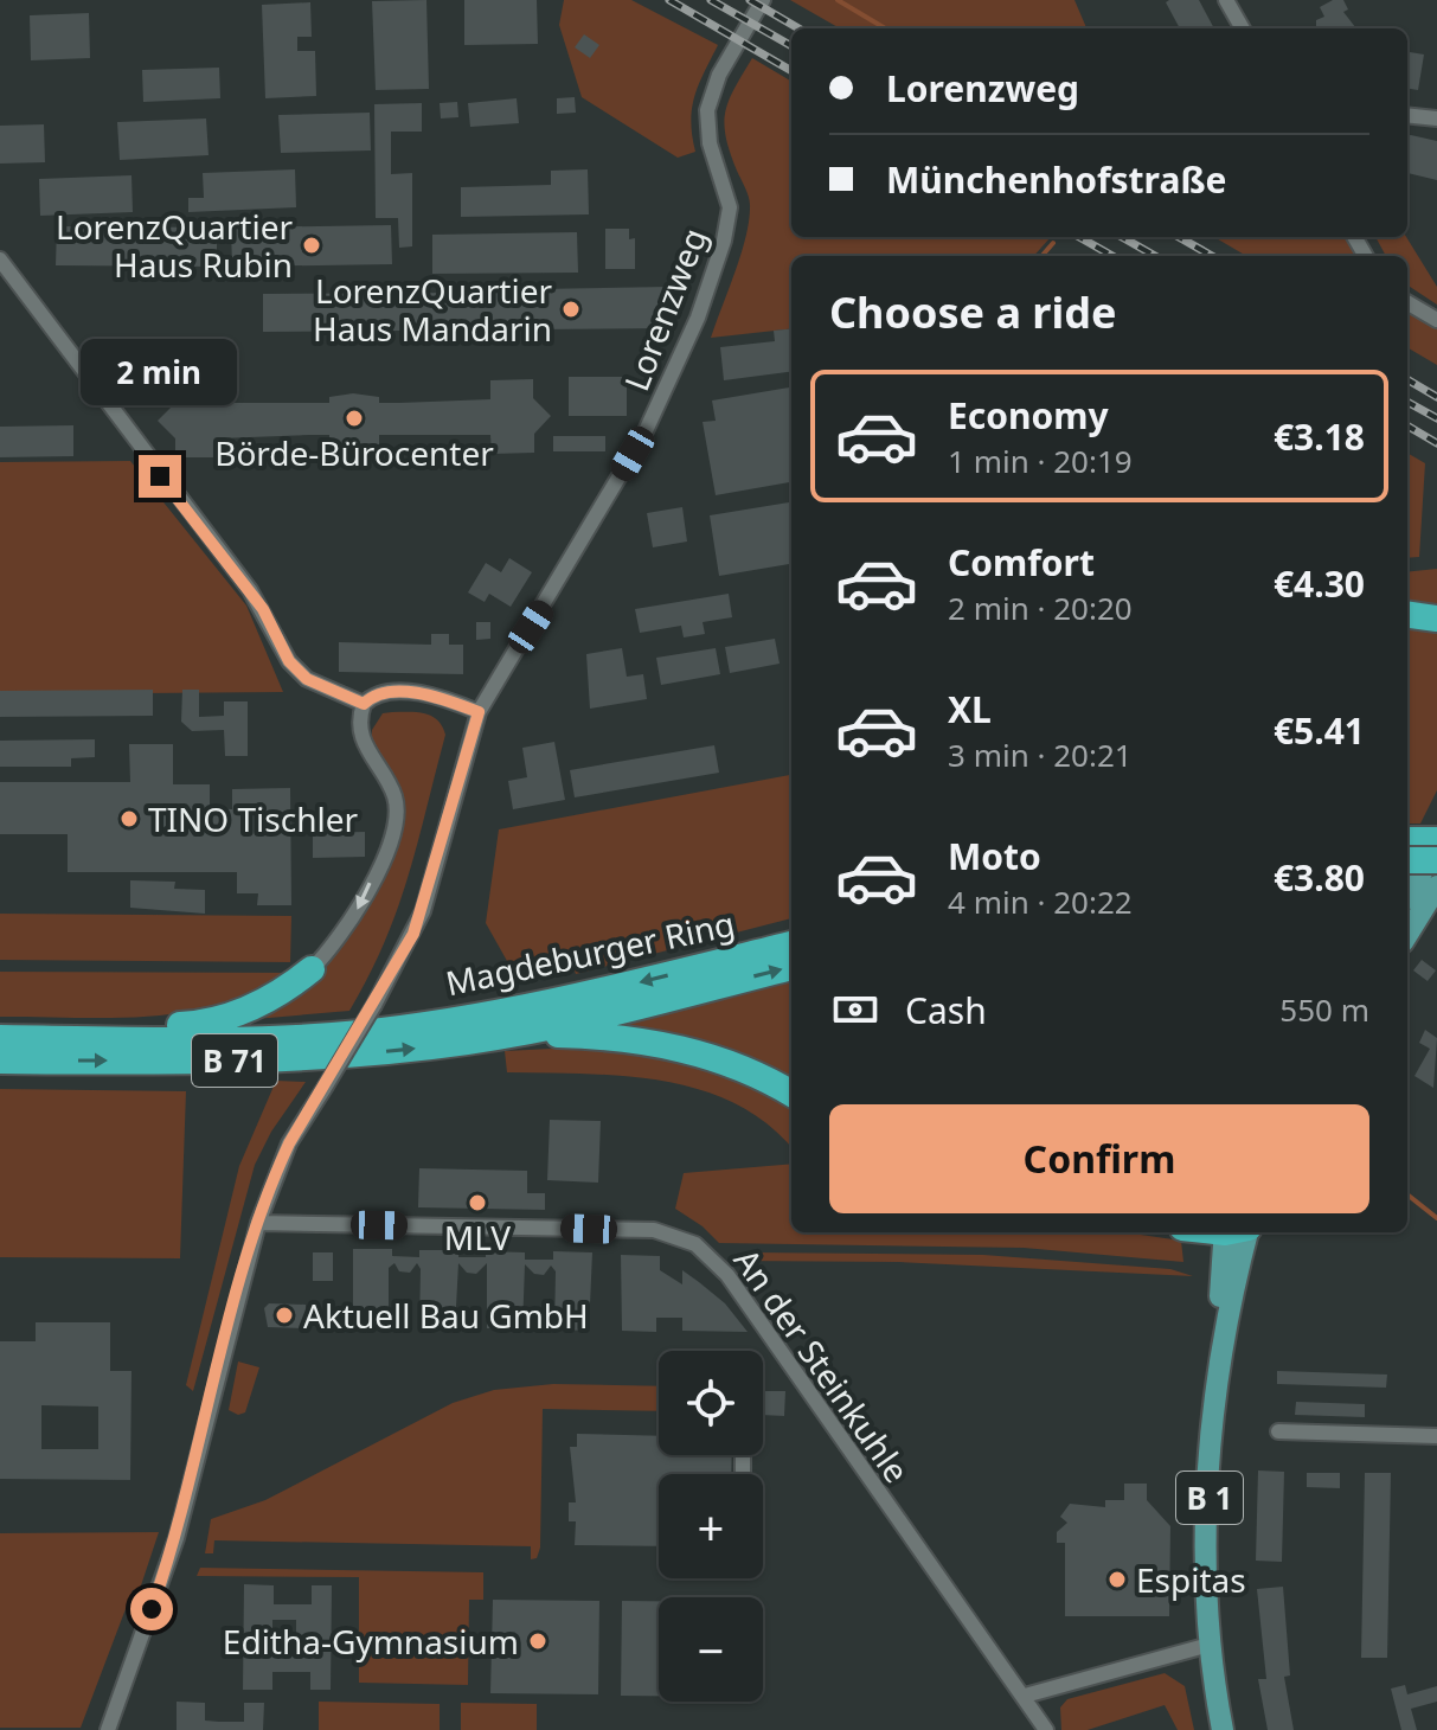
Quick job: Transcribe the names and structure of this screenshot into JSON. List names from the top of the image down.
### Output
{
  "streets": {
    "highway": ["Magdeburger Ring", "B 71"],
    "main road": ["B 1"],
    "street": ["Lorenzweg", "An der Steinkuhle"]
  },
  "crossings": [
    ["Lorenzweg", "An der Steinkuhle"]
  ],
  "places": [
    "LorenzQuartier Haus Rubin",
    "LorenzQuartier Haus Mandarin",
    "Börde-Bürocenter",
    "TINO Tischler",
    "MLV",
    "Aktuell Bau GmbH",
    "Espitas",
    "Editha-Gymnasium"
  ],
  "page": {
    "banner": ["Lorenzweg", "Münchenhofstraße"],
    "heading": "Choose a ride",
    "bubble": "2 min",
    "list": [
      {
        "name": "Economy",
        "note": "1 min · 20:19",
        "value": "€3.18"
      },
      {
        "name": "Comfort",
        "note": "2 min · 20:20",
        "value": "€4.30"
      },
      {
        "name": "XL",
        "note": "3 min · 20:21",
        "value": "€5.41"
      },
      {
        "name": "Moto",
        "note": "4 min · 20:22",
        "value": "€3.80"
      }
    ],
    "pay": ["Cash", "550 m"],
    "buttons": "Confirm",
    "map_buttons": ["+", "−"]
  }
}
